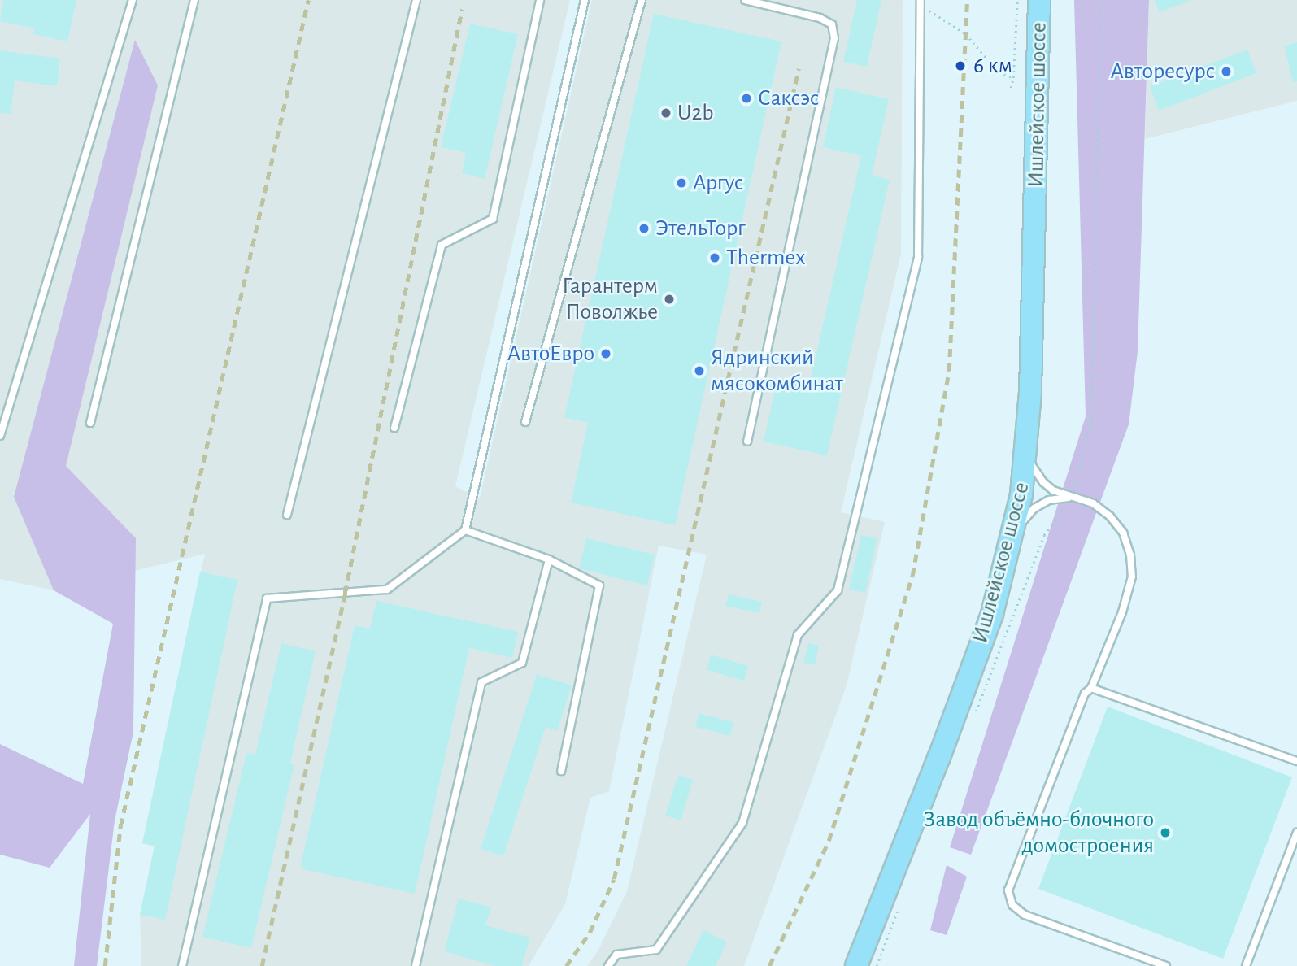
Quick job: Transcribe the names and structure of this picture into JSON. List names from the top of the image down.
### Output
{
  "streets": {
    "main road": ["Ишлейское шоссе"]
  },
  "places": [
    "6 км",
    "Авторесурс",
    "Саксэс",
    "U2b",
    "Аргус",
    "ЭтельТорг",
    "Thermex",
    "Гарантерм Поволжье",
    "АвтоЕвро",
    "Ядринский мясокомбинат",
    "Завод объёмно-блочного домостроения"
  ]
}
